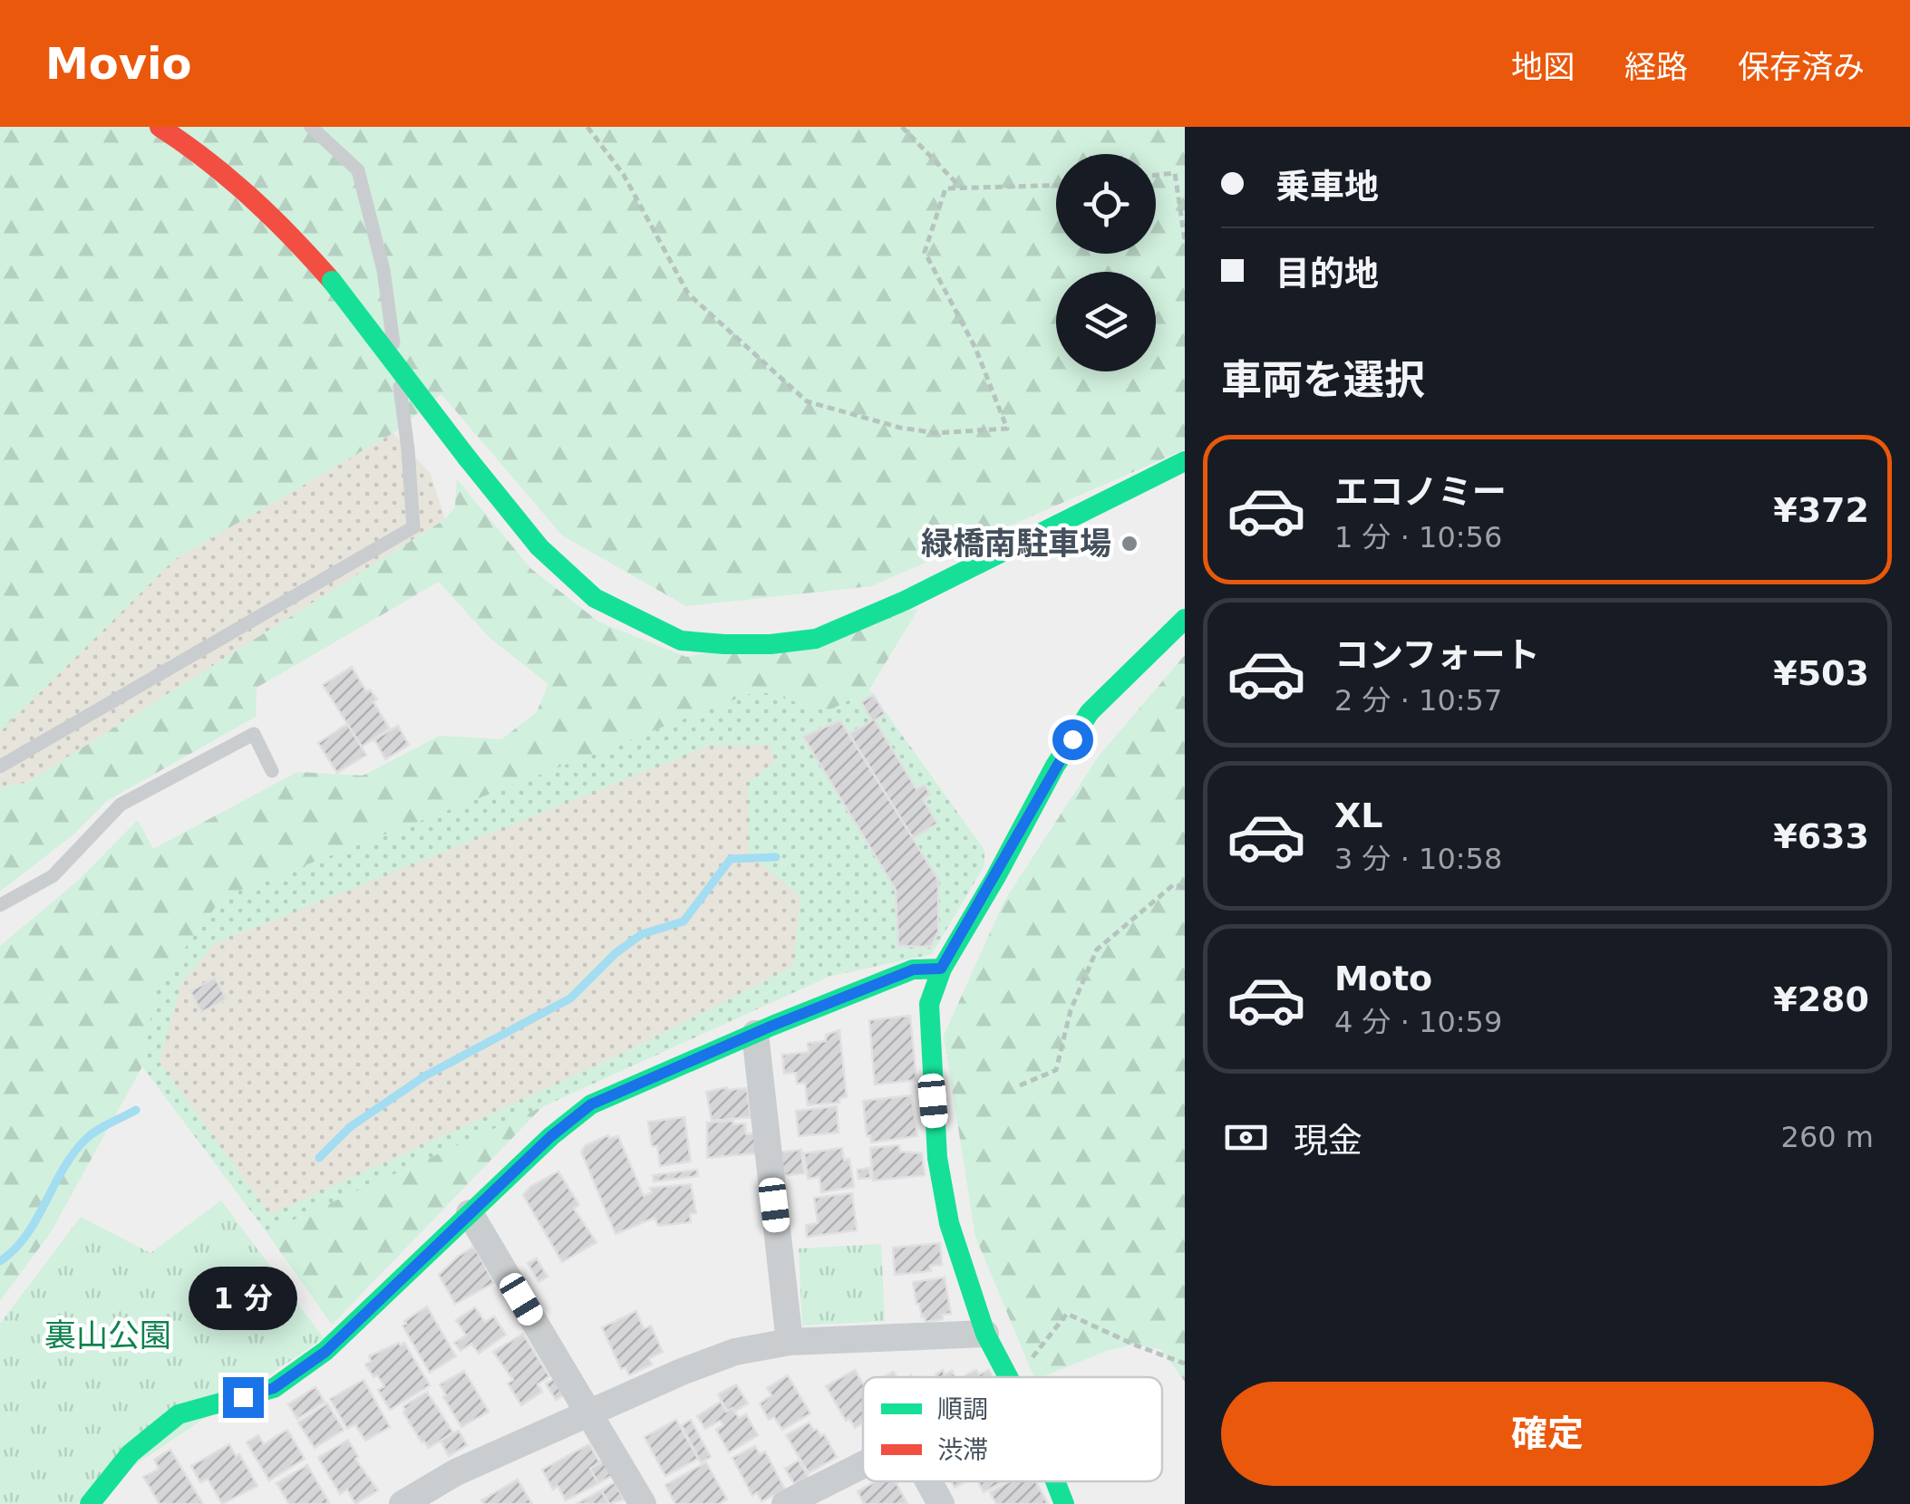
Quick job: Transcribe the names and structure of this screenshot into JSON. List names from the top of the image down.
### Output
{
  "parks": ["裏山公園"],
  "places": ["緑橋南駐車場"],
  "legend": ["順調", "渋滞"],
  "page": {
    "header": "Movio",
    "nav": ["地図", "経路", "保存済み"],
    "banner": ["乗車地", "目的地"],
    "heading": "車両を選択",
    "list": [
      {
        "name": "エコノミー",
        "note": "1 分 · 10:56",
        "value": "¥372"
      },
      {
        "name": "コンフォート",
        "note": "2 分 · 10:57",
        "value": "¥503"
      },
      {
        "name": "XL",
        "note": "3 分 · 10:58",
        "value": "¥633"
      },
      {
        "name": "Moto",
        "note": "4 分 · 10:59",
        "value": "¥280"
      }
    ],
    "pay": ["現金", "260 m"],
    "bubble": "1 分",
    "buttons": "確定"
  }
}
